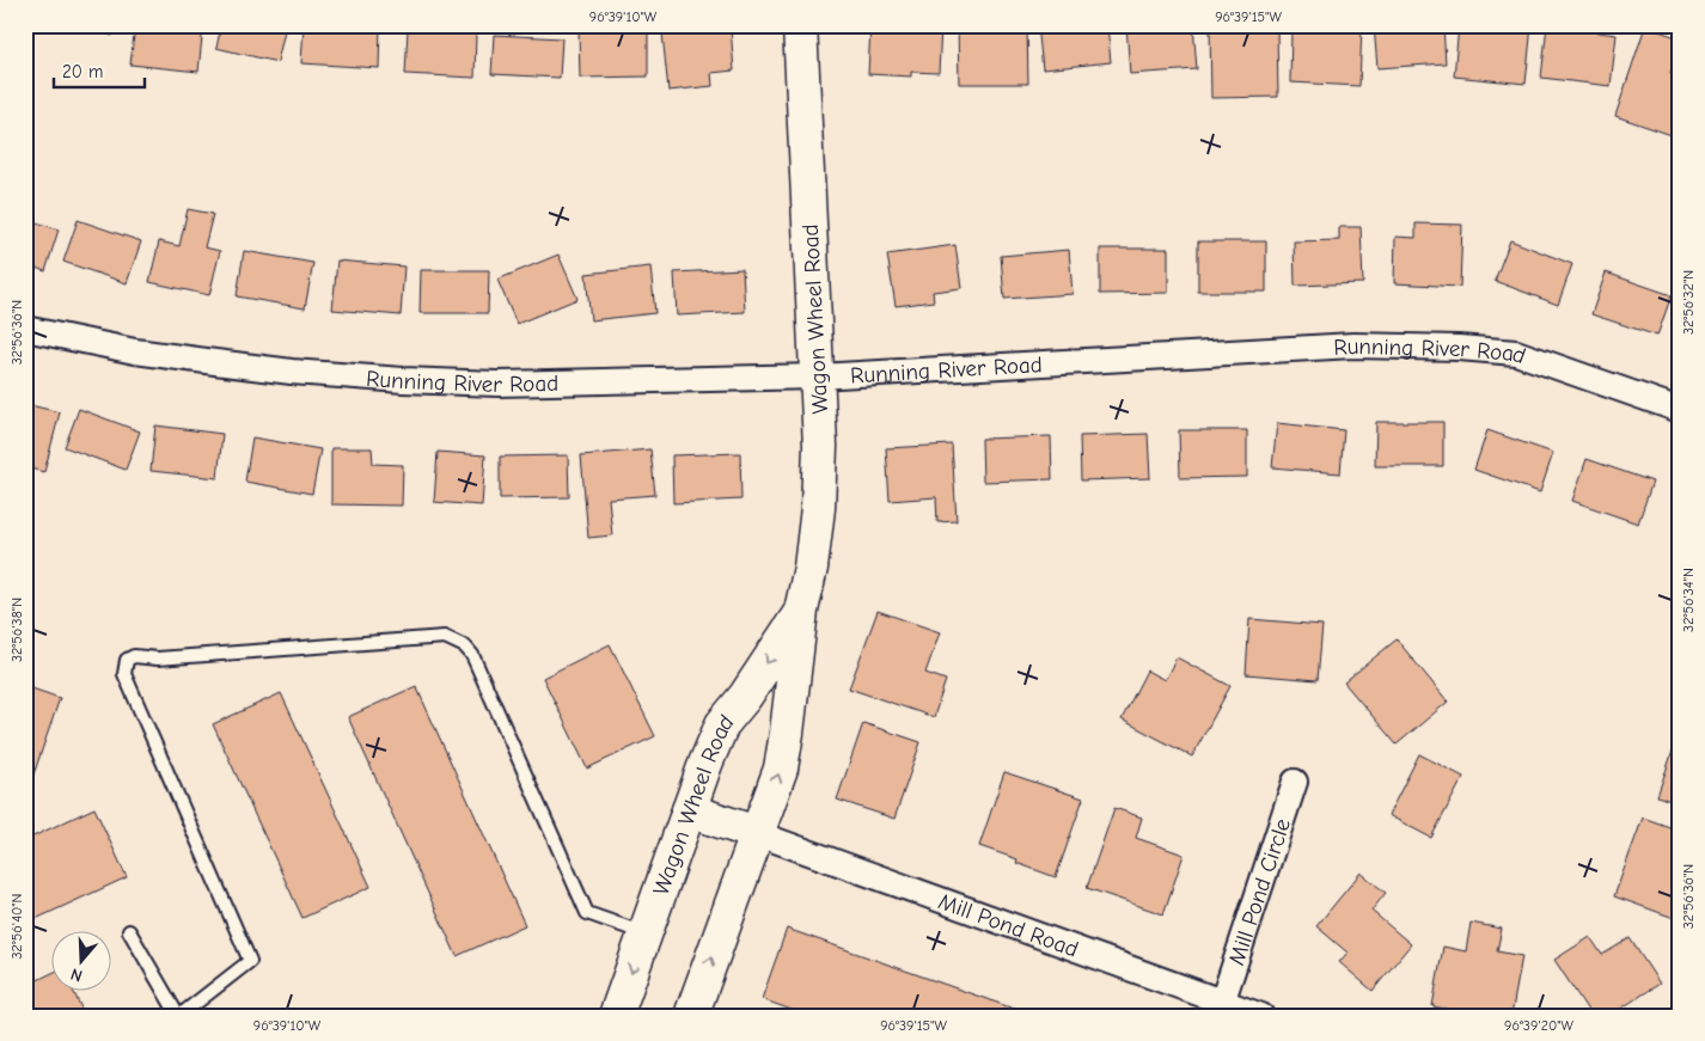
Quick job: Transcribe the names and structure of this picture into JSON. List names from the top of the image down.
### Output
{
  "streets": {
    "street": [
      "Wagon Wheel Road",
      "Running River Road",
      "Mill Pond Circle",
      "Mill Pond Road"
    ]
  },
  "crossings": [
    ["Wagon Wheel Road", "Running River Road"],
    ["Wagon Wheel Road", "Mill Pond Road"],
    ["Mill Pond Circle", "Mill Pond Road"]
  ],
  "scale_bar": "20 m",
  "north": "bottom",
  "coordinates": [
    "96°39'10\"W",
    "96°39'15\"W",
    "32°56'32\"N",
    "32°56'36\"N",
    "32°56'34\"N",
    "32°56'38\"N",
    "32°56'40\"N",
    "96°39'20\"W"
  ]
}
